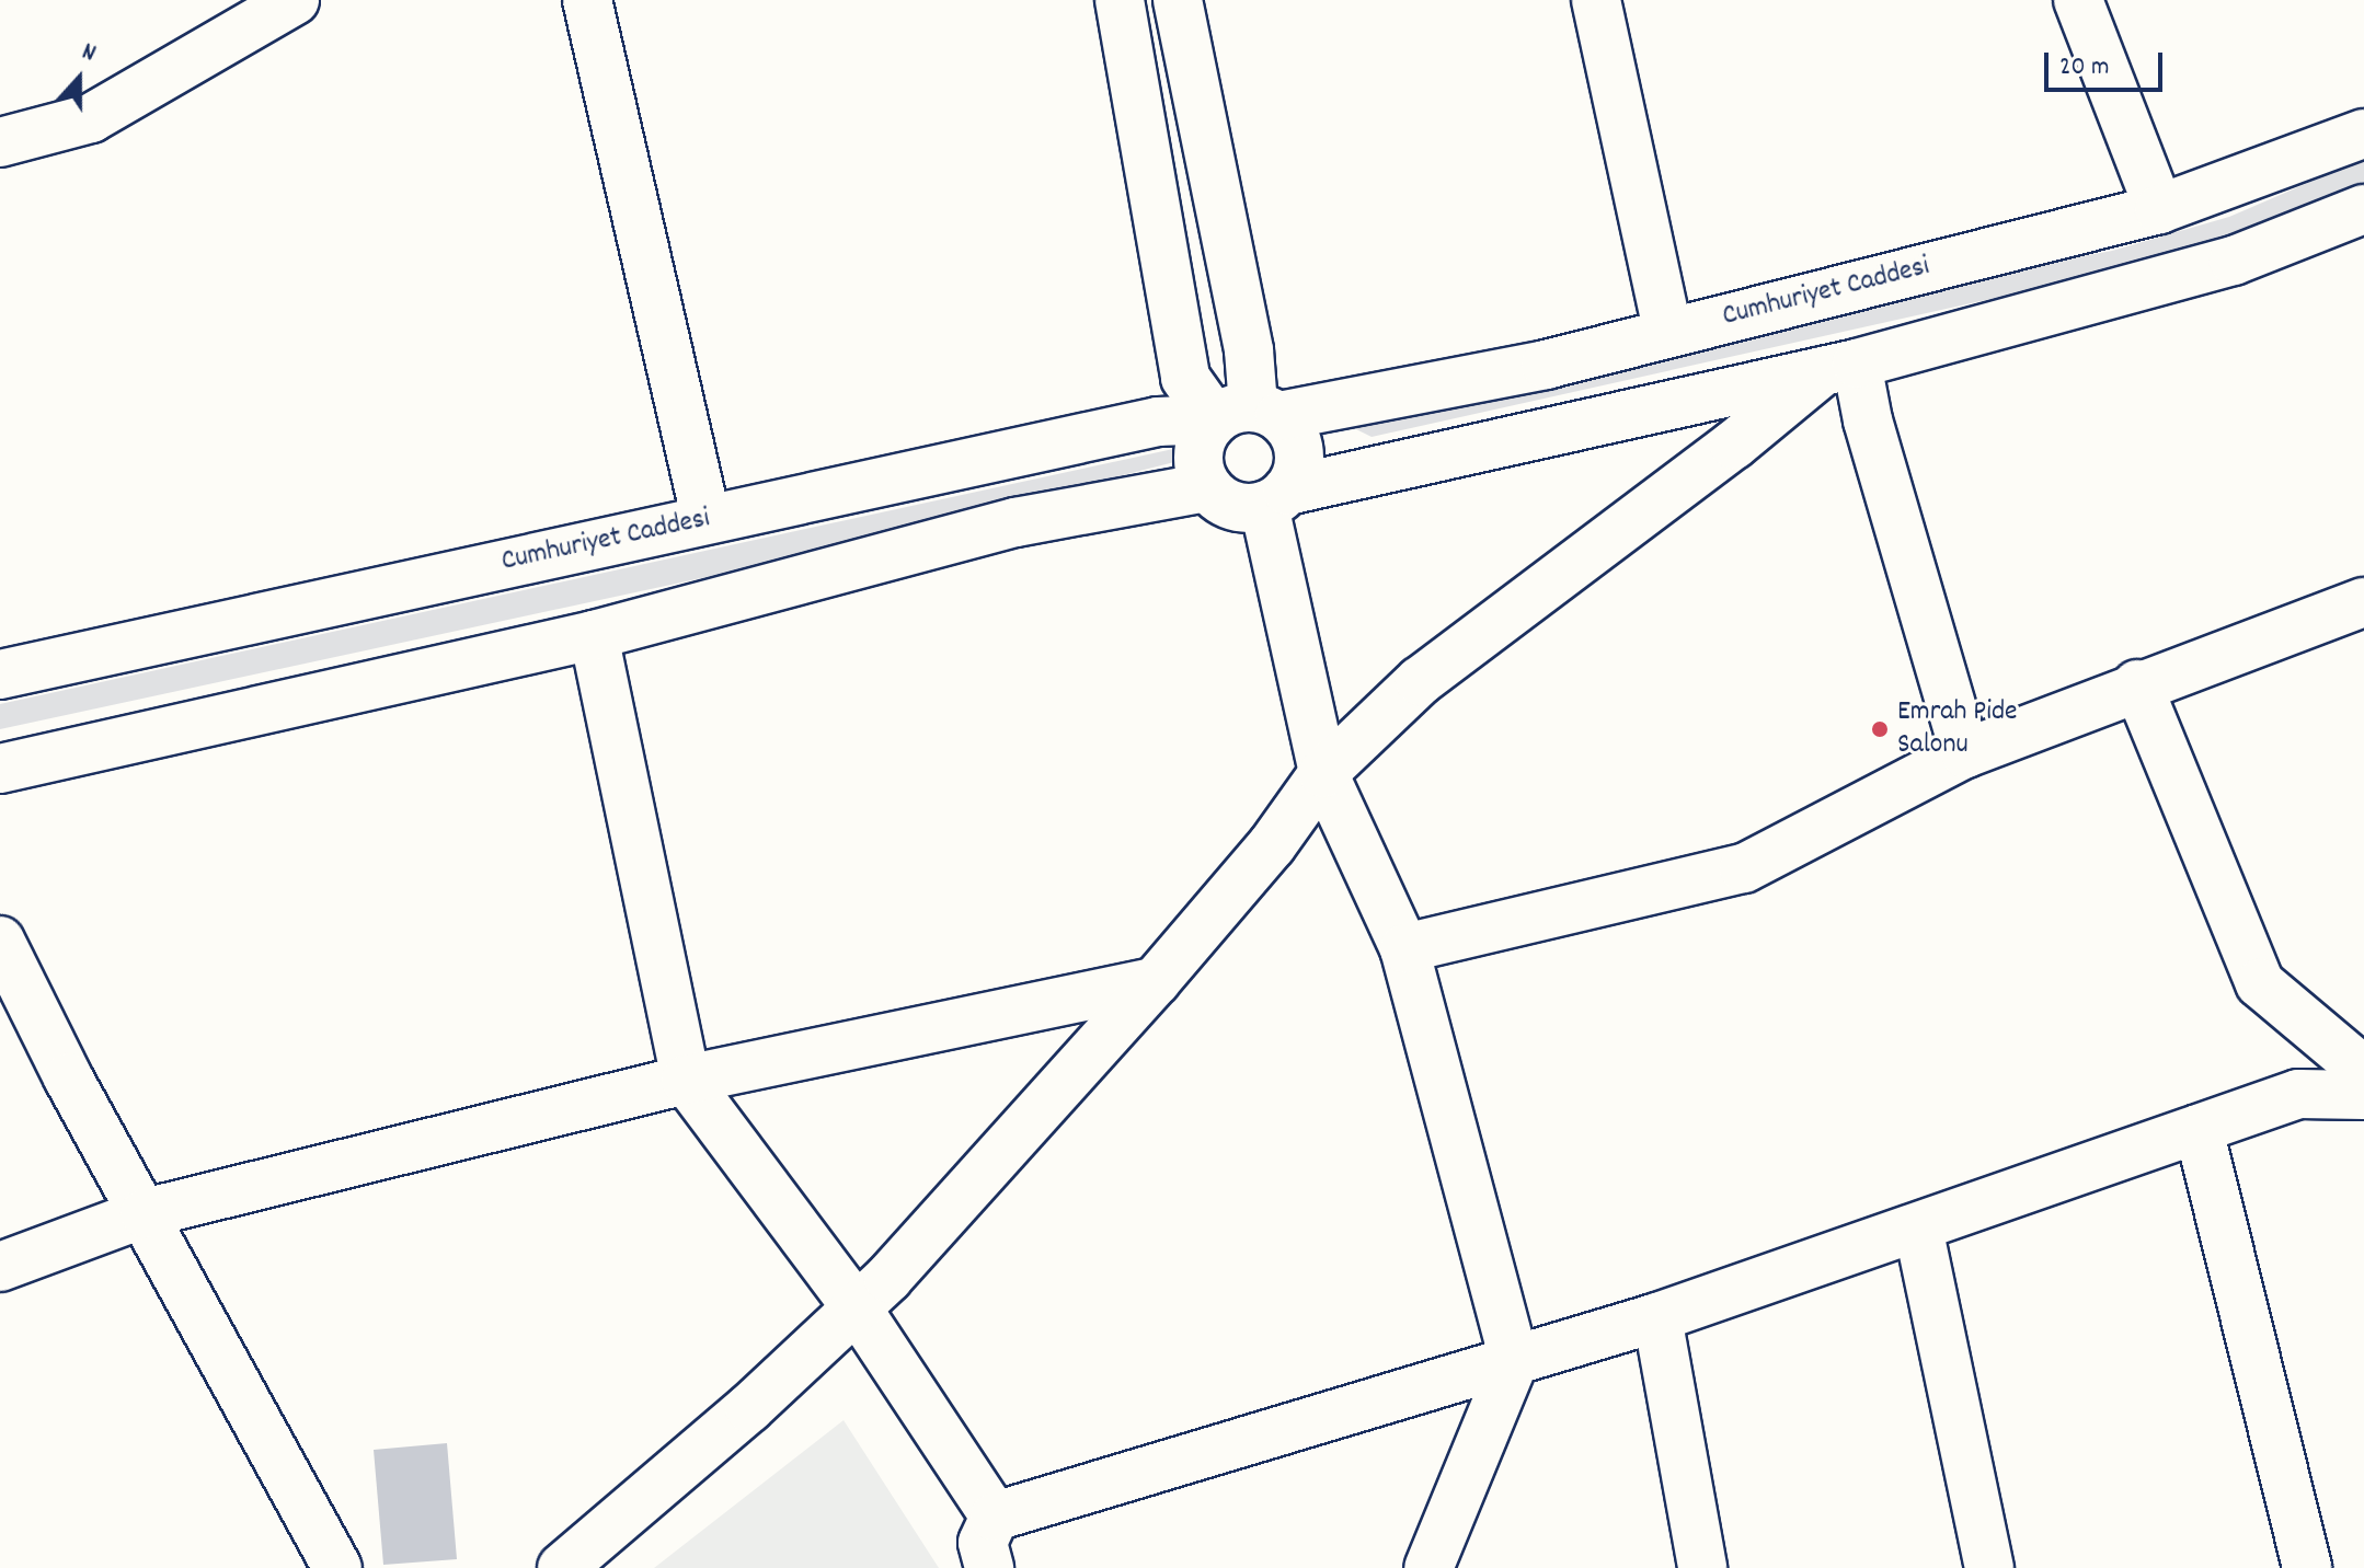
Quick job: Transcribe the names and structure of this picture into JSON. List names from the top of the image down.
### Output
{
  "streets": {
    "street": ["Cumhuriyet Caddesi"]
  },
  "places": ["Emrah Pide Salonu"],
  "scale_bar": "20 m",
  "north": "top"
}
